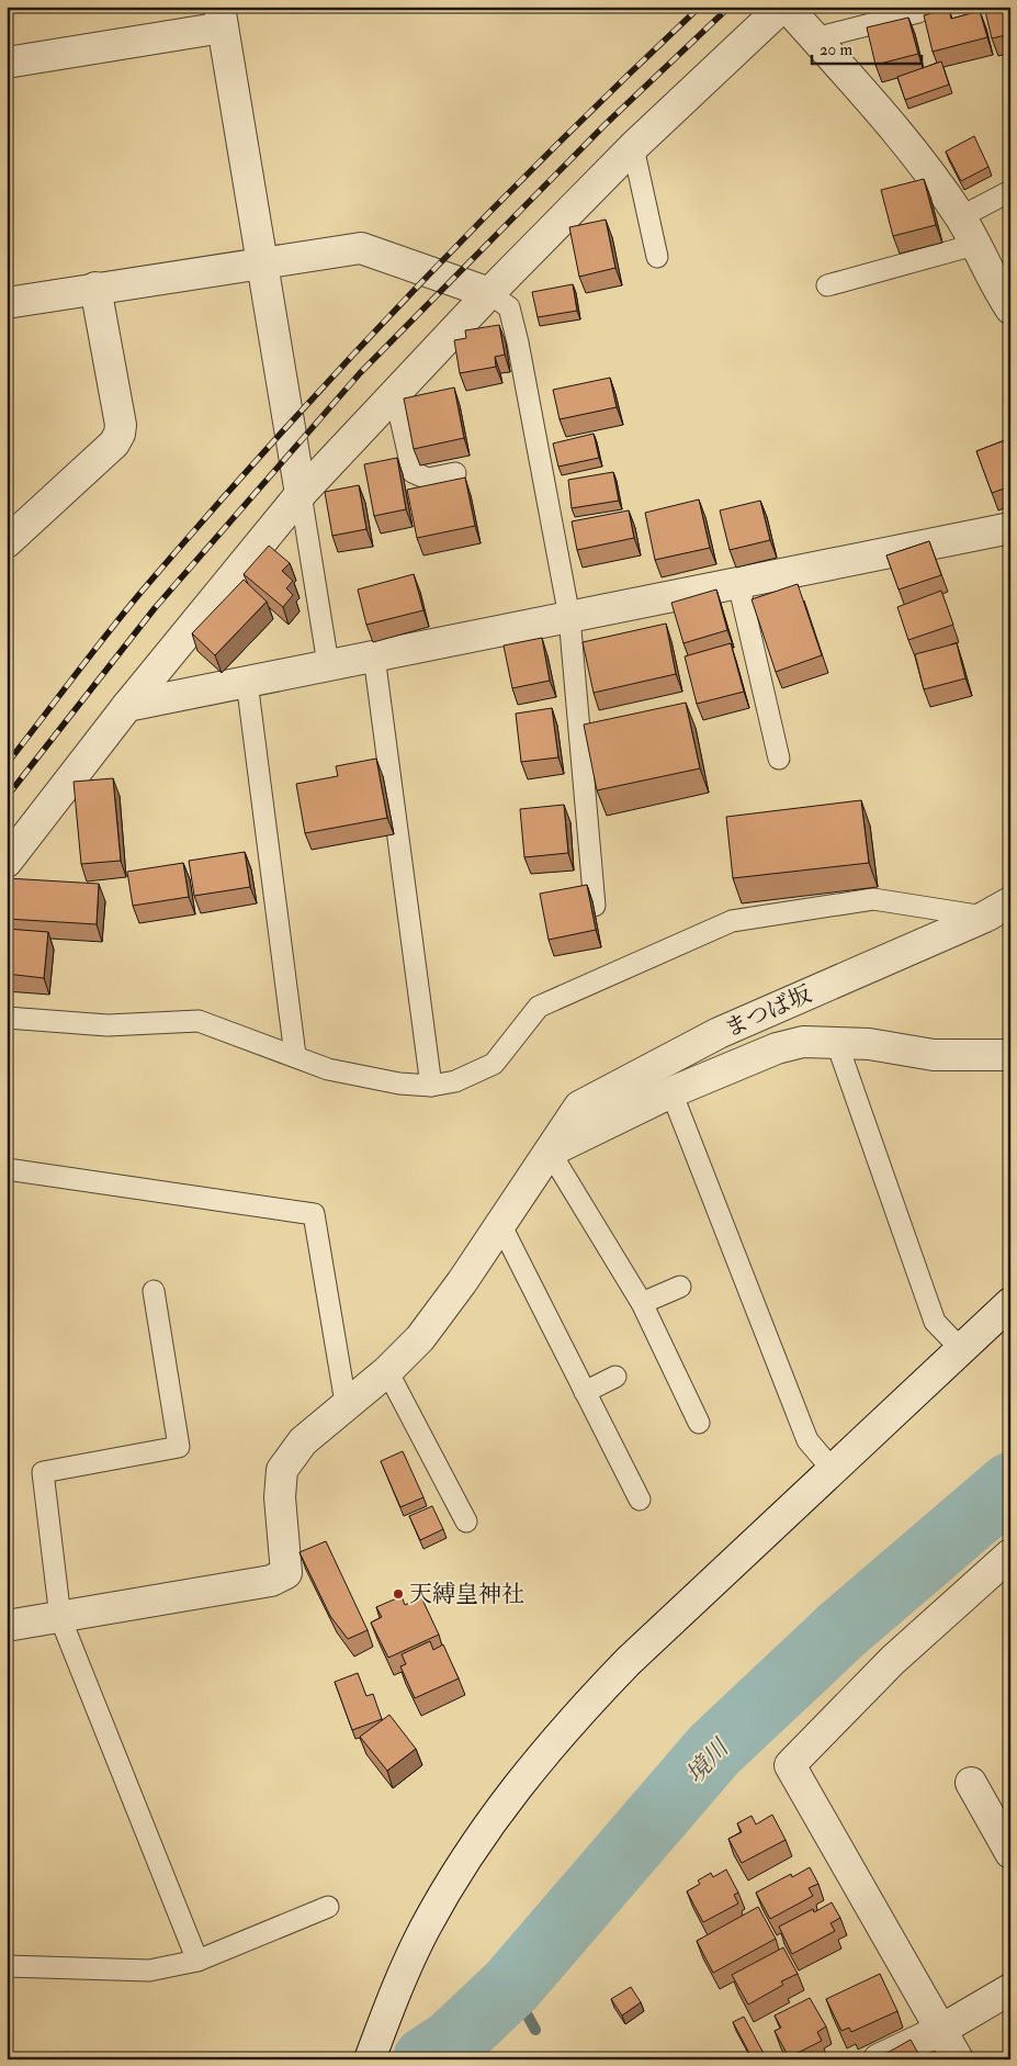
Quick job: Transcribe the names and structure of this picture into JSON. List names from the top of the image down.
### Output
{
  "streets": {
    "street": ["まつば坂"]
  },
  "water": ["境川"],
  "places": ["天縛皇神社"],
  "scale_bar": "20 m"
}
